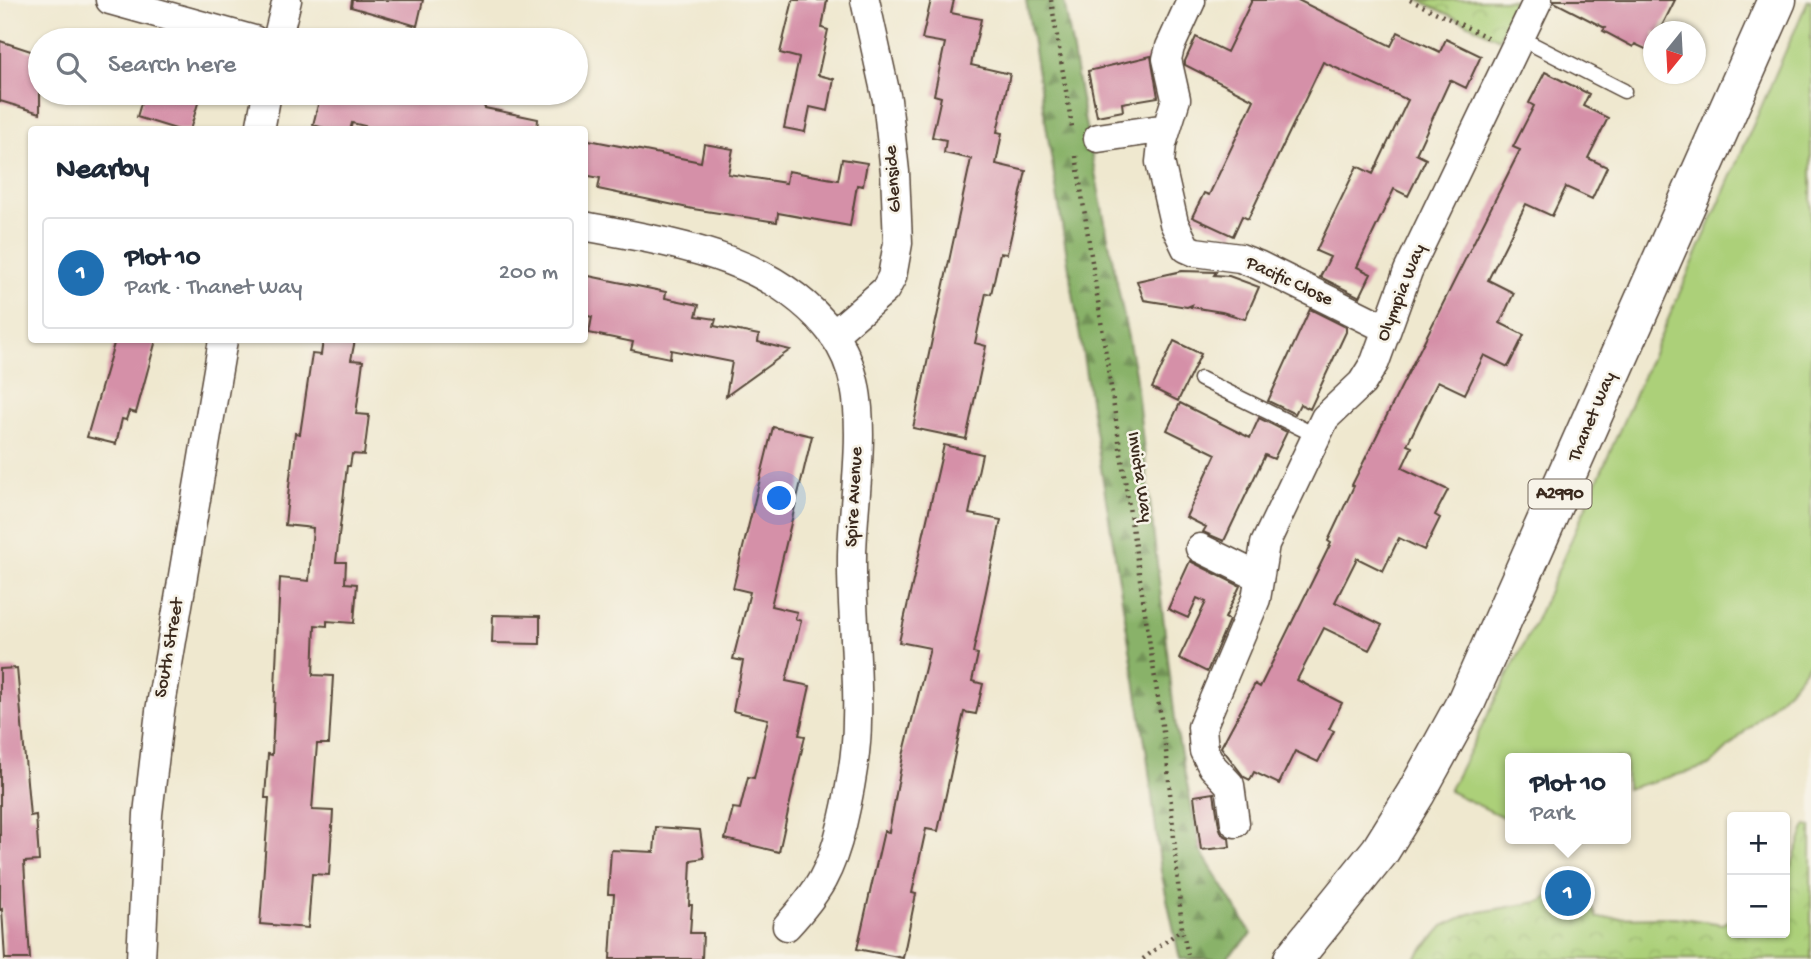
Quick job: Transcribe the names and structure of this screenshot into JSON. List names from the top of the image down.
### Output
{
  "streets": {
    "main road": ["Thanet Way", "A2990"],
    "street": [
      "Glenside",
      "Pacific Close",
      "Olympia Way",
      "Spire Avenue",
      "South Street"
    ],
    "path": ["Invicta Way"]
  },
  "crossings": [
    ["Glenside", "Spire Avenue"],
    ["Pacific Close", "Olympia Way"]
  ],
  "north": "bottom",
  "page": {
    "search": "Search here",
    "heading": "Nearby",
    "list": [
      {
        "mark": "1",
        "name": "Plot 10",
        "note": "Park · Thanet Way",
        "value": "200 m"
      }
    ],
    "popup": ["Plot 10", "Park"],
    "map_buttons": ["+", "−"],
    "pins": "1"
  }
}
